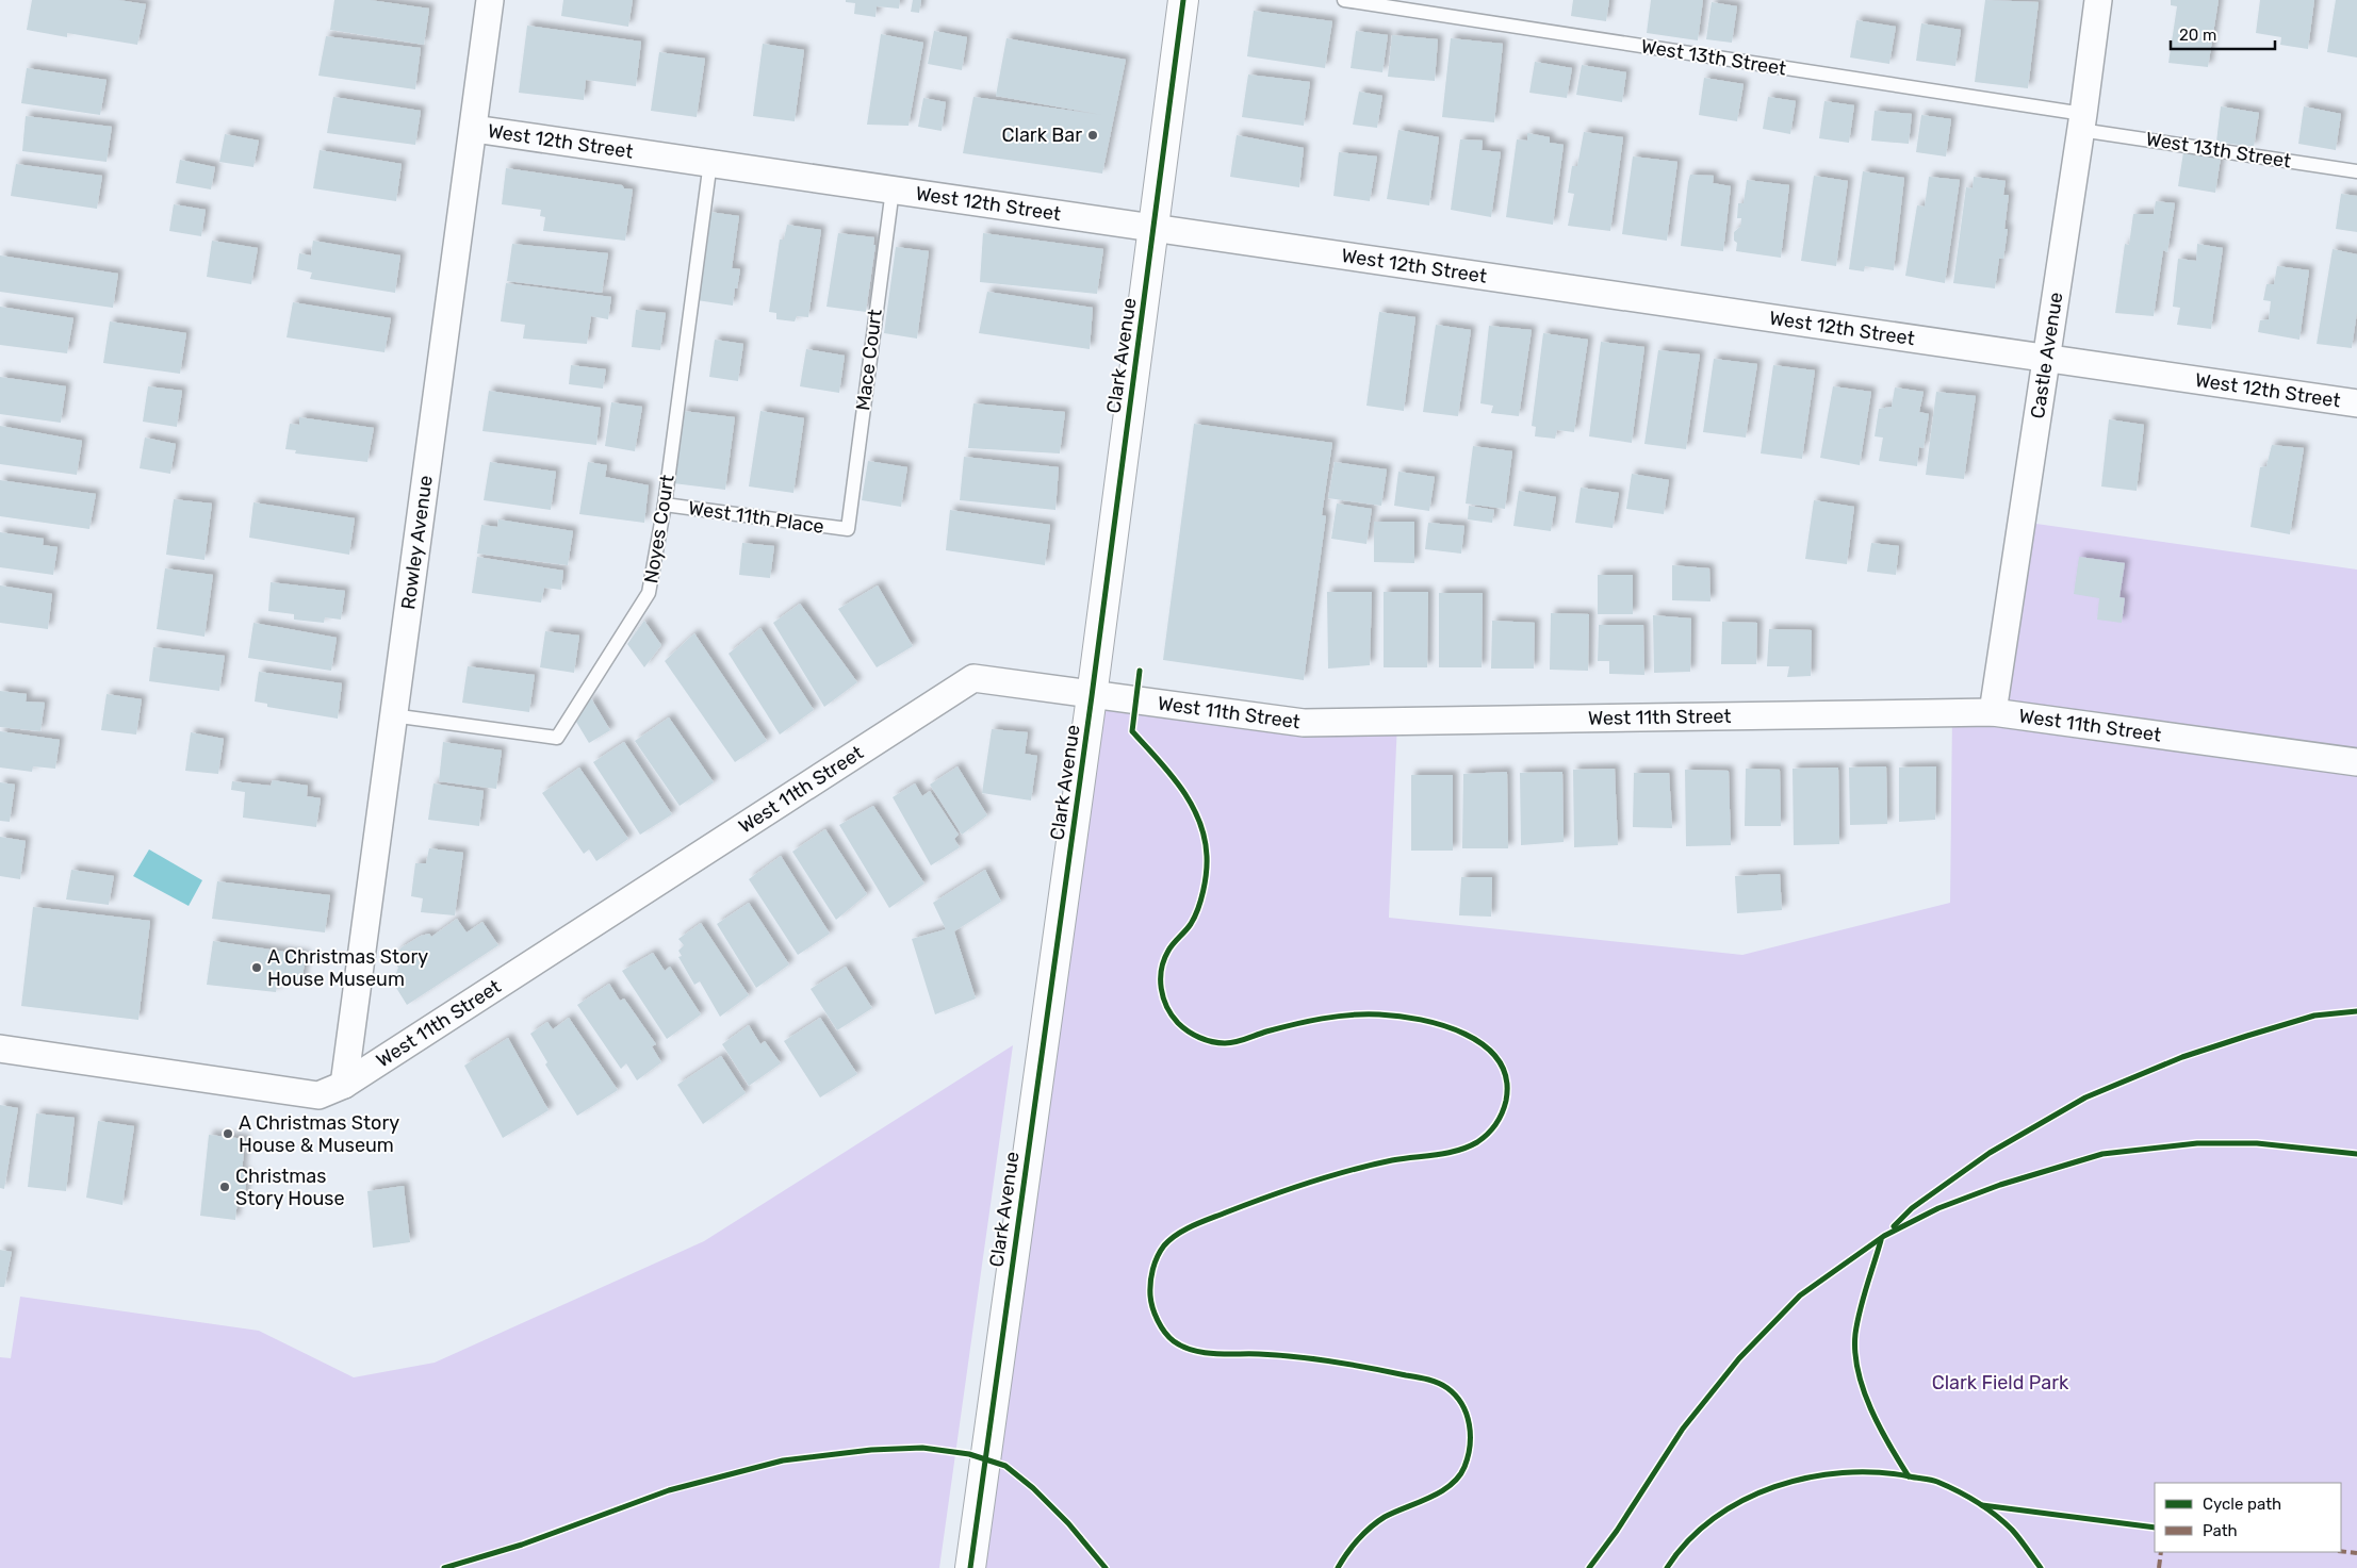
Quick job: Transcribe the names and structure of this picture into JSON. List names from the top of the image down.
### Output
{
  "streets": {
    "street": [
      "West 12th Street",
      "Clark Avenue",
      "Castle Avenue",
      "Rowley Avenue",
      "West 11th Street"
    ],
    "lane": [
      "West 13th Street",
      "Mace Court",
      "West 11th Place",
      "Noyes Court"
    ]
  },
  "crossings": [
    ["West 13th Street", "Castle Avenue"],
    ["West 12th Street", "Clark Avenue"],
    ["West 12th Street", "Castle Avenue"],
    ["West 12th Street", "Mace Court"],
    ["West 12th Street", "Noyes Court"],
    ["West 12th Street", "Rowley Avenue"],
    ["Clark Avenue", "West 11th Street"],
    ["Castle Avenue", "West 11th Street"],
    ["Mace Court", "West 11th Place"],
    ["West 11th Place", "Noyes Court"],
    ["Noyes Court", "Rowley Avenue"],
    ["Rowley Avenue", "West 11th Street"]
  ],
  "parks": ["Clark Field Park"],
  "places": [
    "Clark Bar",
    "A Christmas Story House Museum",
    "A Christmas Story House & Museum",
    "Christmas Story House"
  ],
  "legend": ["Cycle path", "Path"],
  "scale_bar": "20 m"
}
